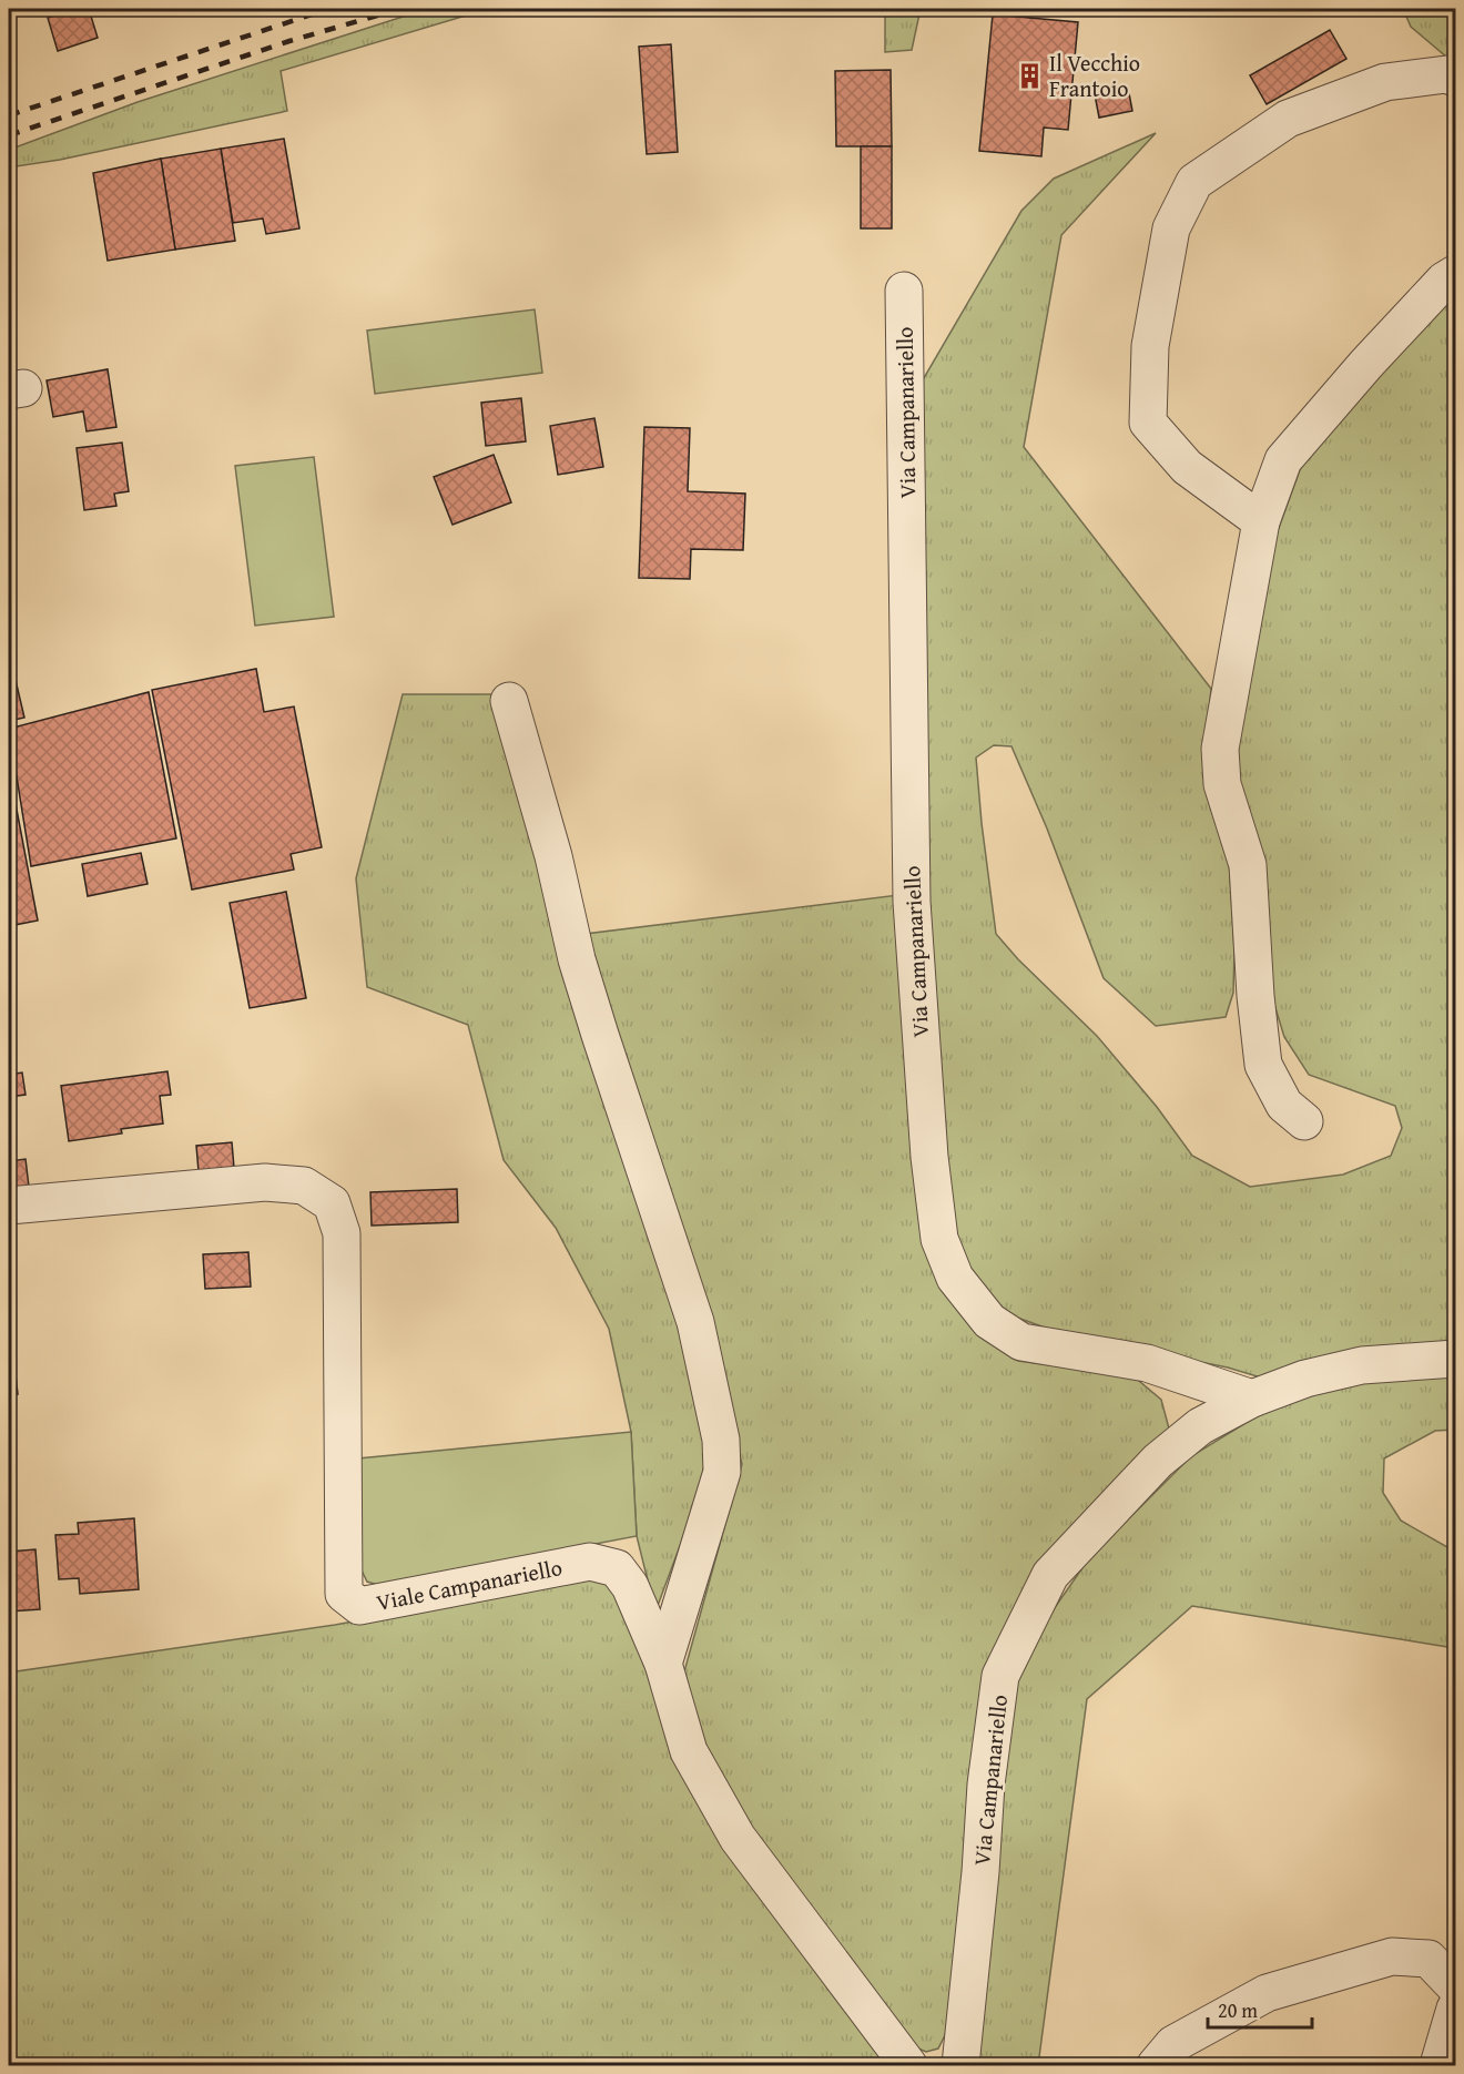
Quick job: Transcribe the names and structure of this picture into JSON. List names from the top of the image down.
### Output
{
  "streets": {
    "street": ["Via Campanariello", "Viale Campanariello"]
  },
  "places": {
    "building": ["Il Vecchio Frantoio"]
  },
  "scale_bar": "20 m"
}
